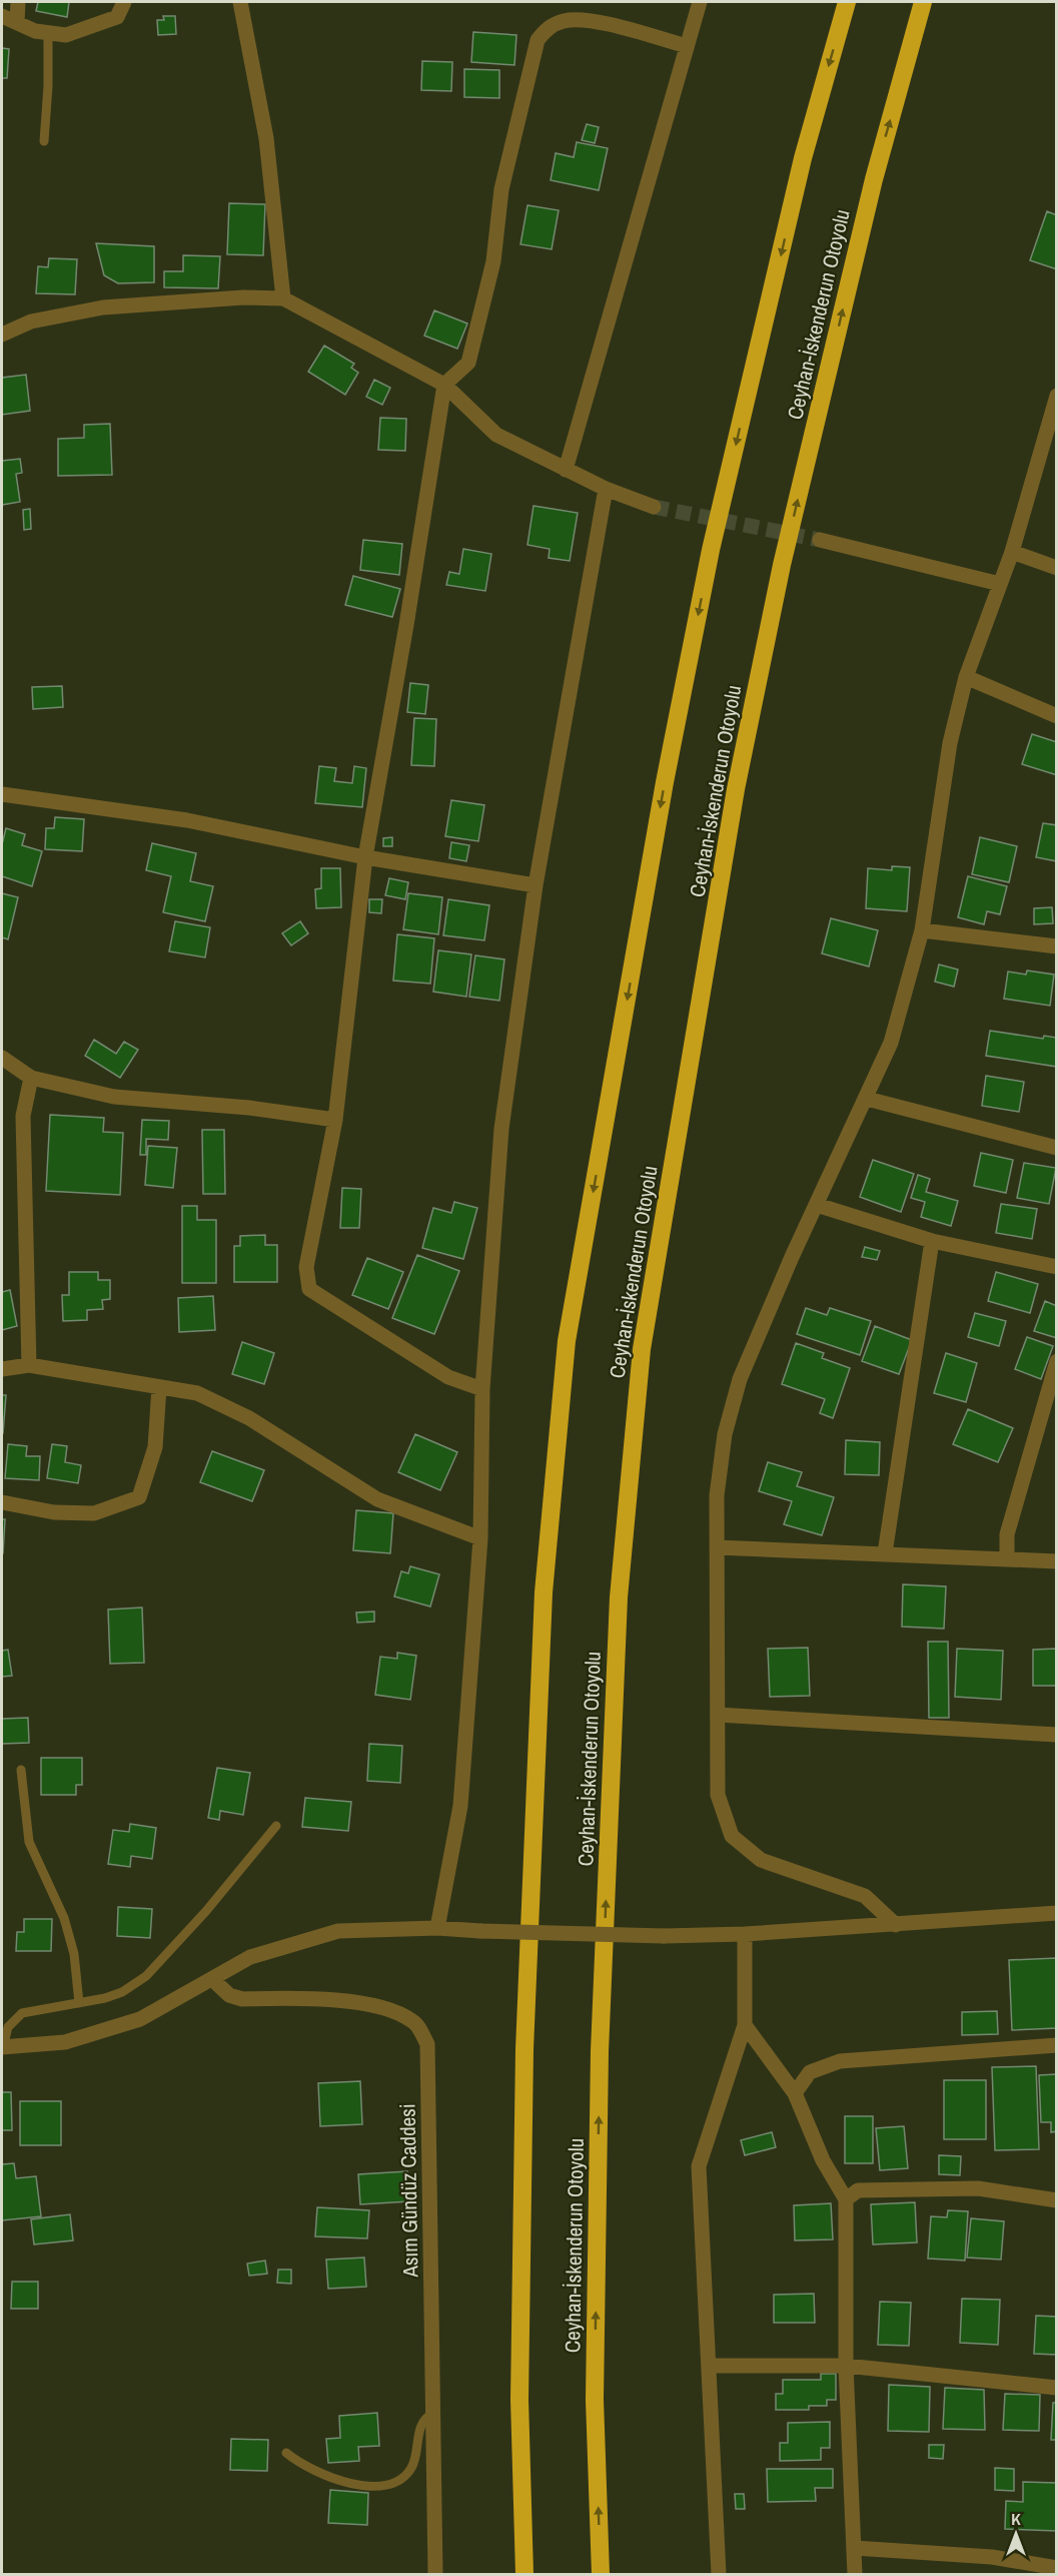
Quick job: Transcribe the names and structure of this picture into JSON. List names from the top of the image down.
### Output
{
  "streets": {
    "highway": ["Ceyhan-İskenderun Otoyolu"],
    "street": ["Asım Gündüz Caddesi"]
  },
  "north": "top"
}
